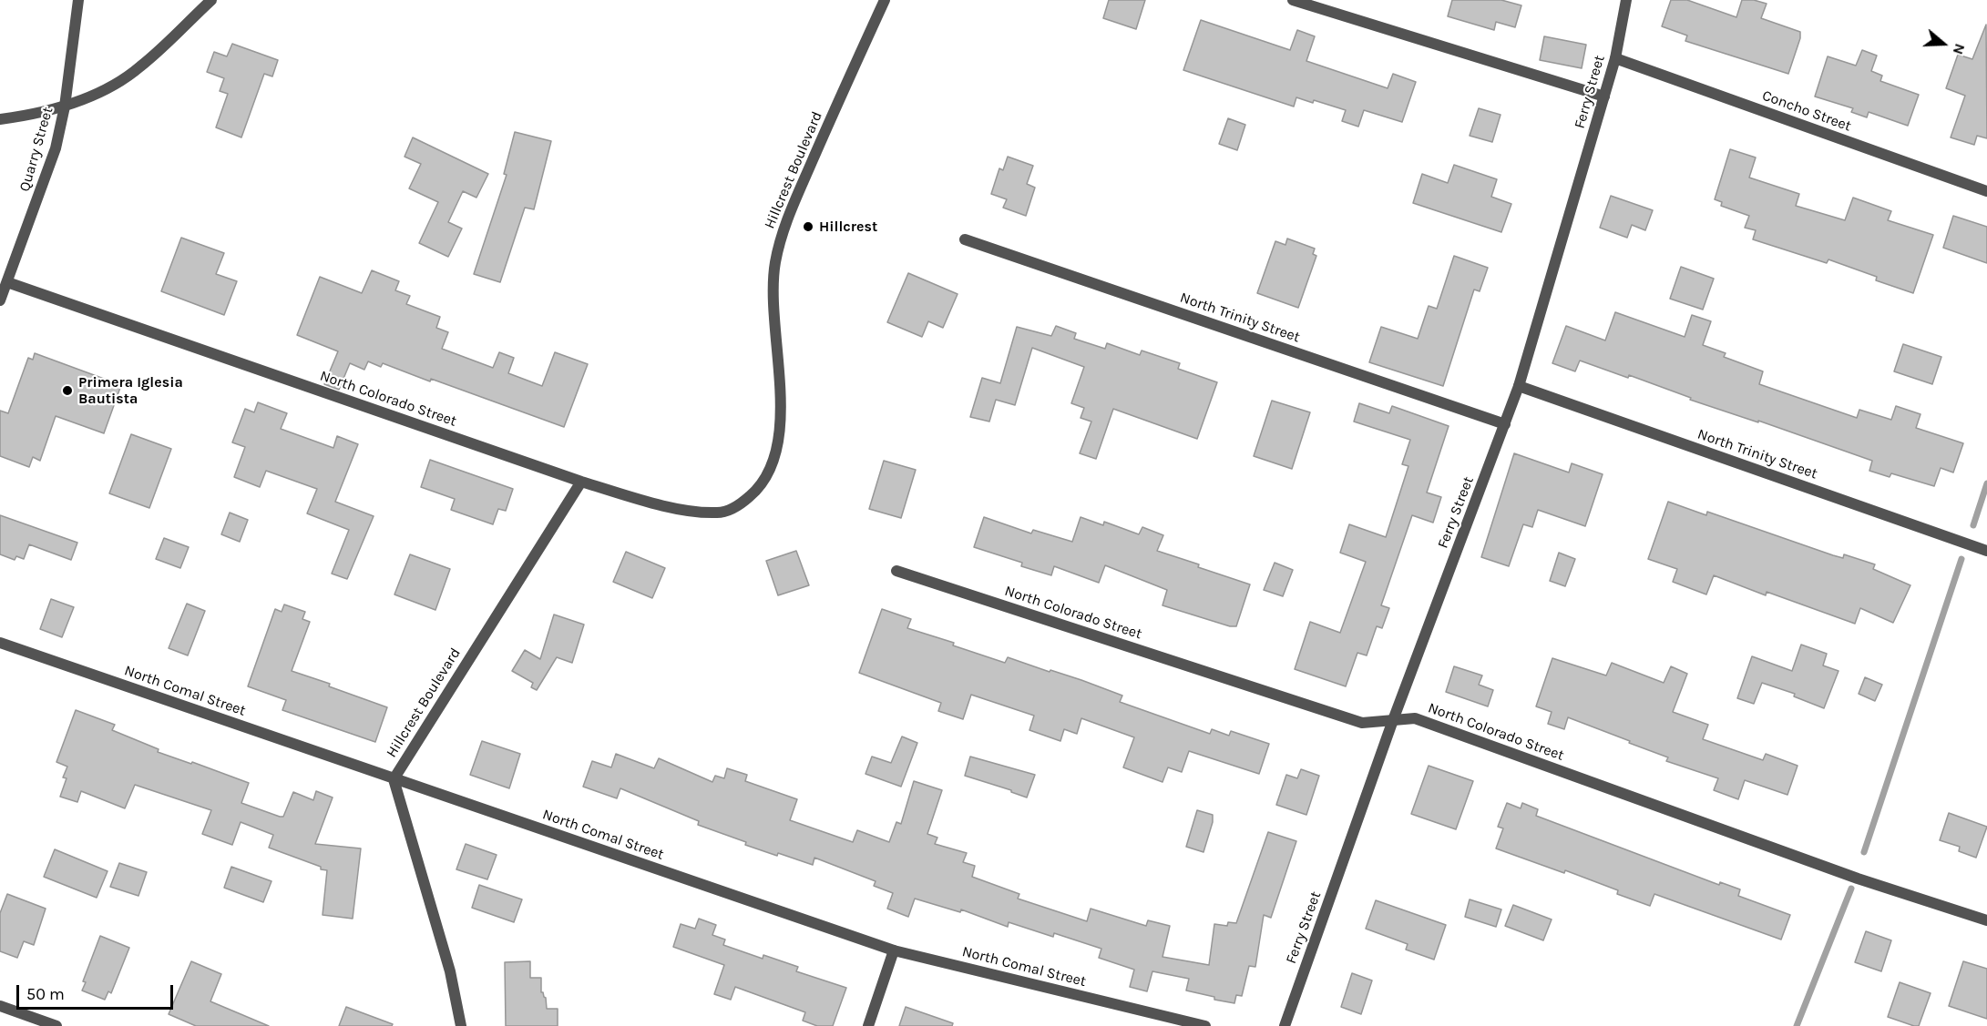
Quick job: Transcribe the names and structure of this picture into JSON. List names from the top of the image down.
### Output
{
  "streets": {
    "street": [
      "Ferry Street",
      "Concho Street",
      "Quarry Street",
      "Hillcrest Boulevard",
      "North Trinity Street",
      "North Colorado Street",
      "North Comal Street"
    ]
  },
  "crossings": [
    ["Ferry Street", "Concho Street"],
    ["Ferry Street", "North Trinity Street"],
    ["Ferry Street", "North Colorado Street"],
    ["Quarry Street", "North Colorado Street"],
    ["Hillcrest Boulevard", "North Colorado Street"],
    ["Hillcrest Boulevard", "North Comal Street"]
  ],
  "places": ["Hillcrest", "Primera Iglesia Bautista"],
  "scale_bar": "50 m",
  "north": "right"
}
